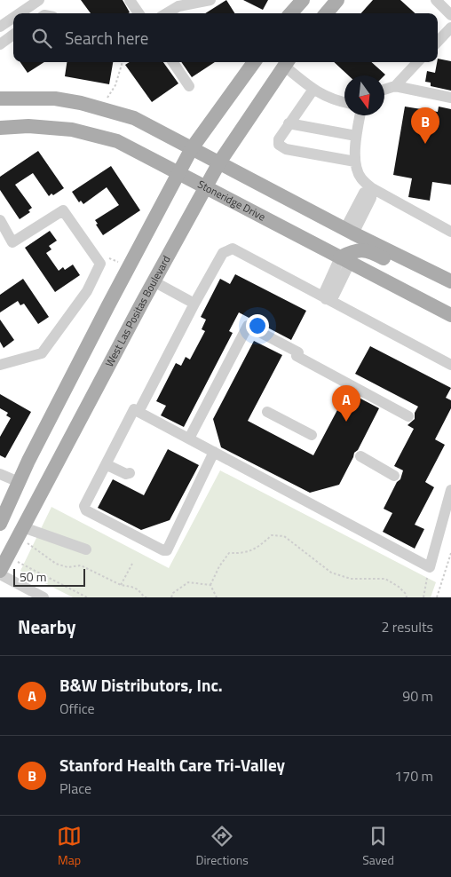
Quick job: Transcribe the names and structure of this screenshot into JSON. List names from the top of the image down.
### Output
{
  "streets": {
    "main road": ["Stoneridge Drive", "West Las Positas Boulevard"]
  },
  "crossings": [
    ["Stoneridge Drive", "West Las Positas Boulevard"]
  ],
  "scale_bar": "50 m",
  "north": "bottom",
  "page": {
    "search": "Search here",
    "pins": ["B", "A"],
    "scale": "50 m",
    "heading": ["Nearby", "2 results"],
    "list": [
      {
        "mark": "A",
        "name": "B&W Distributors, Inc.",
        "note": "Office",
        "value": "90 m"
      },
      {
        "mark": "B",
        "name": "Stanford Health Care Tri-Valley",
        "note": "Place",
        "value": "170 m"
      }
    ],
    "nav": ["Map", "Directions", "Saved"]
  }
}
